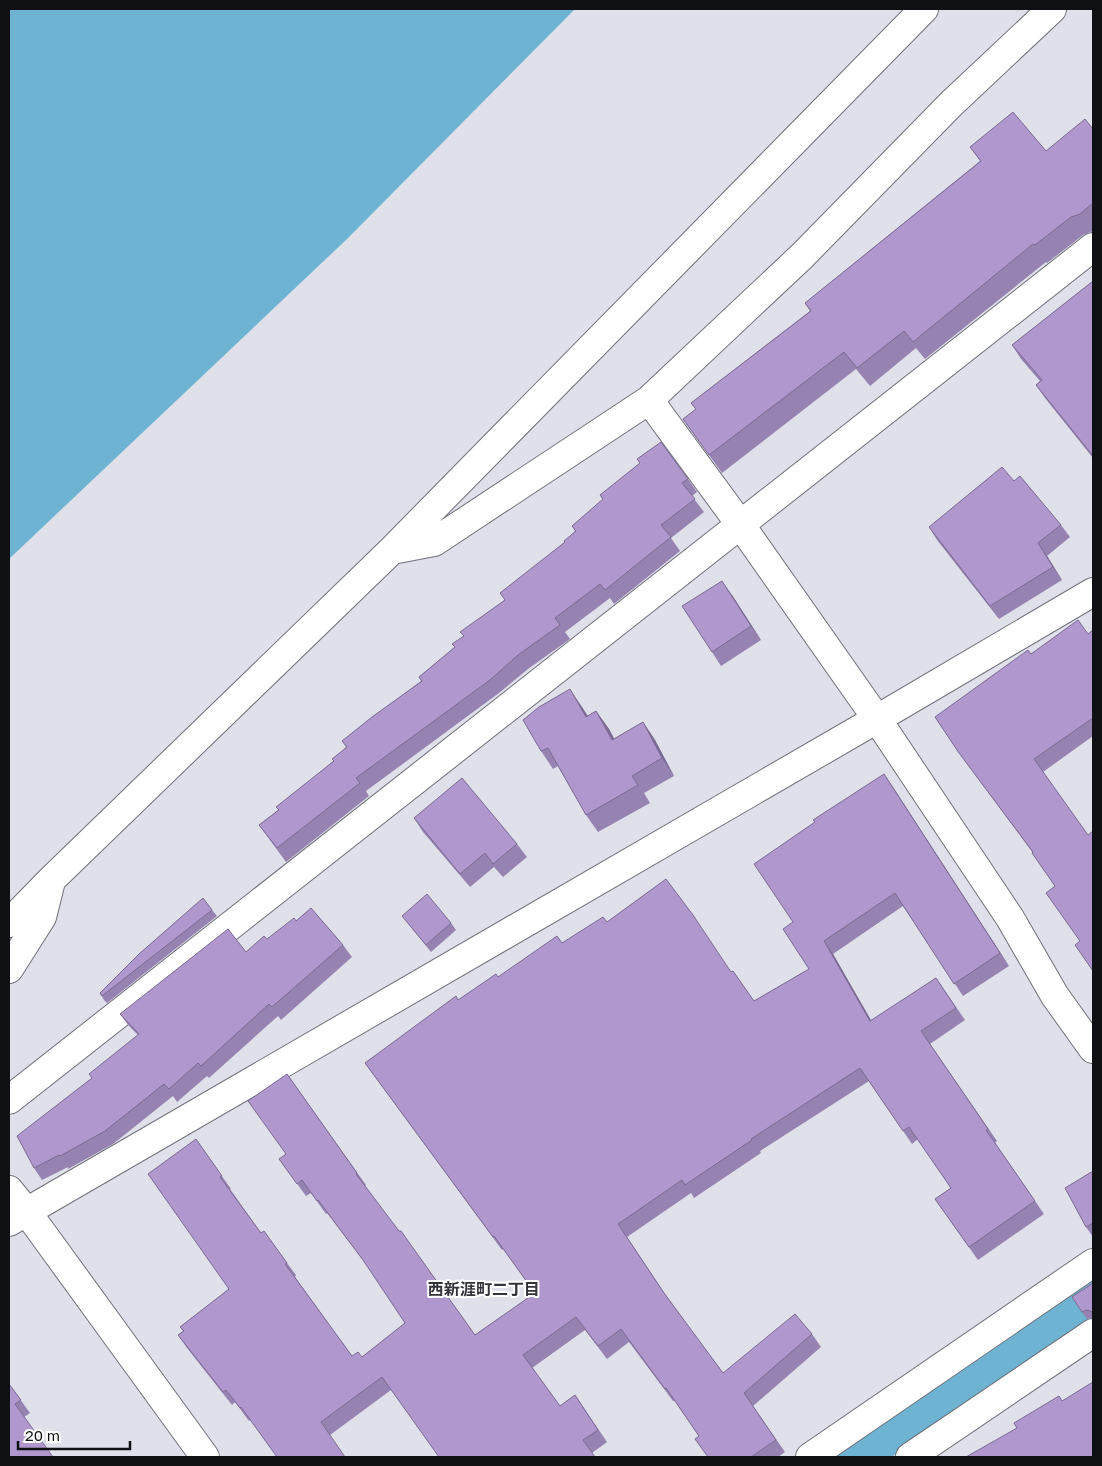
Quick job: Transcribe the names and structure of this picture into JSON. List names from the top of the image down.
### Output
{
  "districts": ["西新涯町二丁目"],
  "scale_bar": "20 m"
}
